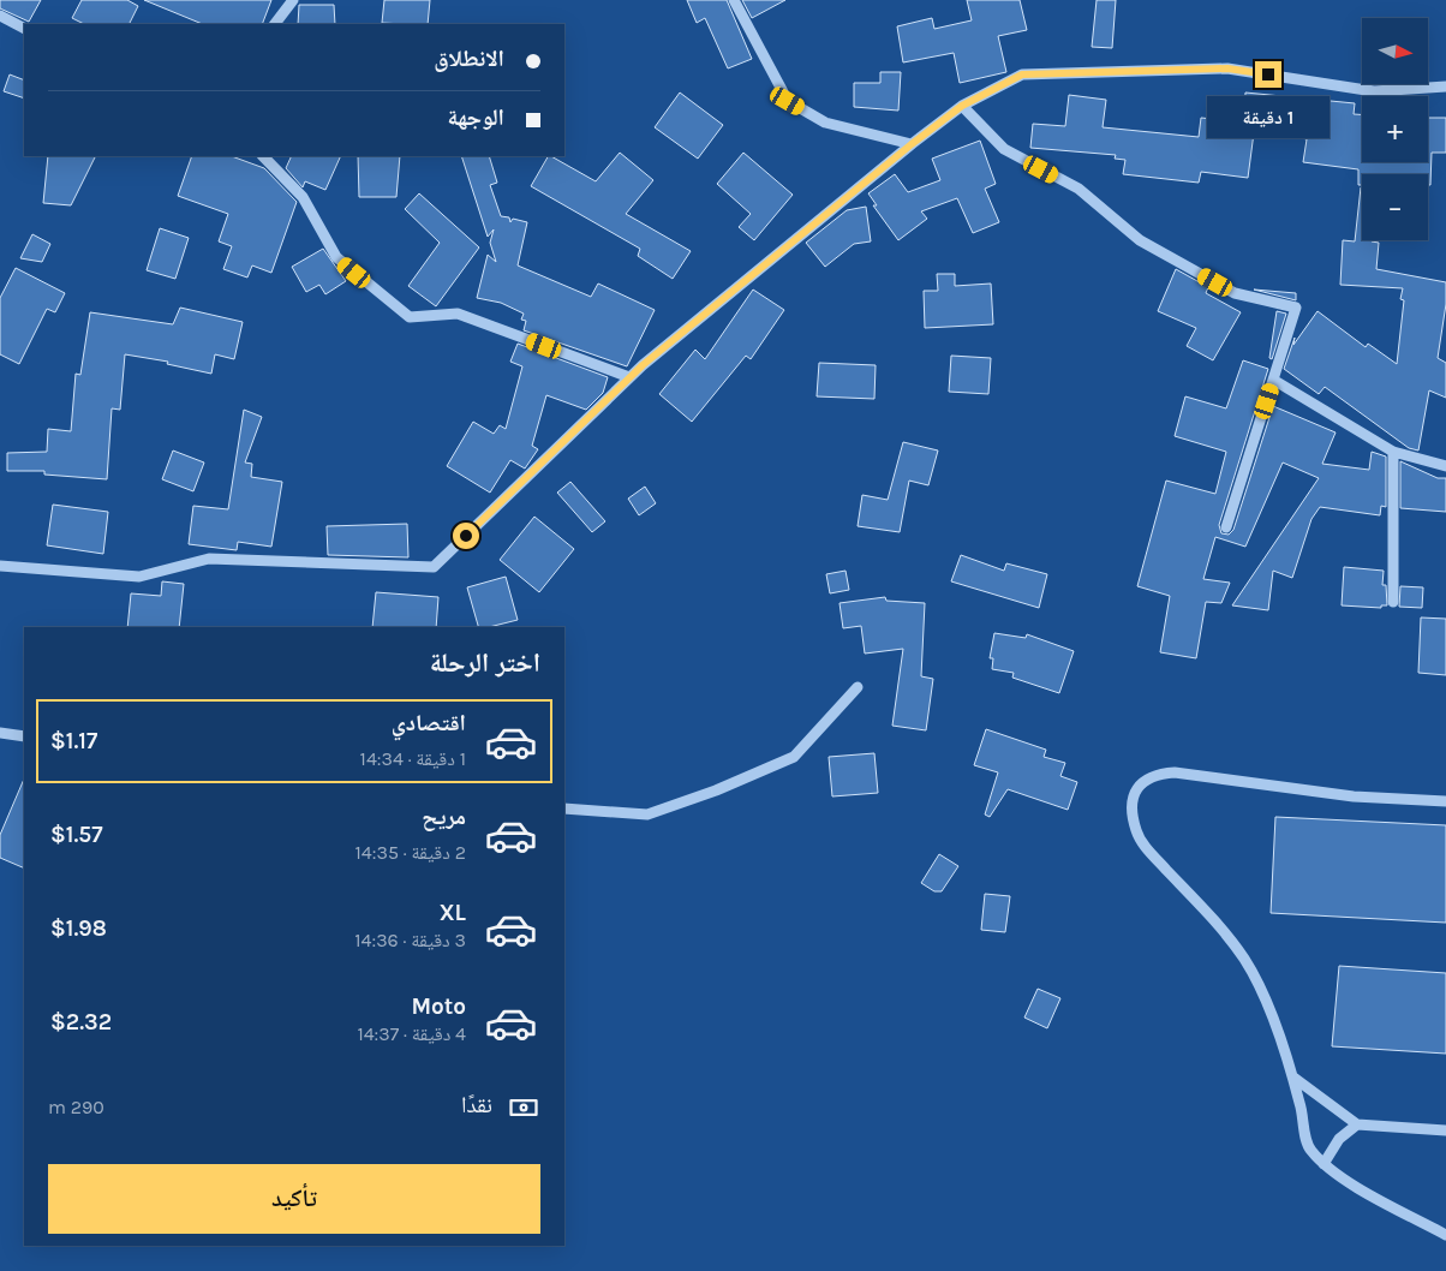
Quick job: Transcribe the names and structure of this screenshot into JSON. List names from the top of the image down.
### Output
{
  "north": "right",
  "page": {
    "map_buttons": ["+", "−"],
    "banner": ["الانطلاق", "الوجهة"],
    "bubble": "1 دقيقة",
    "heading": "اختر الرحلة",
    "list": [
      {
        "name": "اقتصادي",
        "note": "1 دقيقة · 14:34",
        "value": "$1.17"
      },
      {
        "name": "مريح",
        "note": "2 دقيقة · 14:35",
        "value": "$1.57"
      },
      {
        "name": "XL",
        "note": "3 دقيقة · 14:36",
        "value": "$1.98"
      },
      {
        "name": "Moto",
        "note": "4 دقيقة · 14:37",
        "value": "$2.32"
      }
    ],
    "pay": ["نقدًا", "290 m"],
    "buttons": "تأكيد"
  }
}
